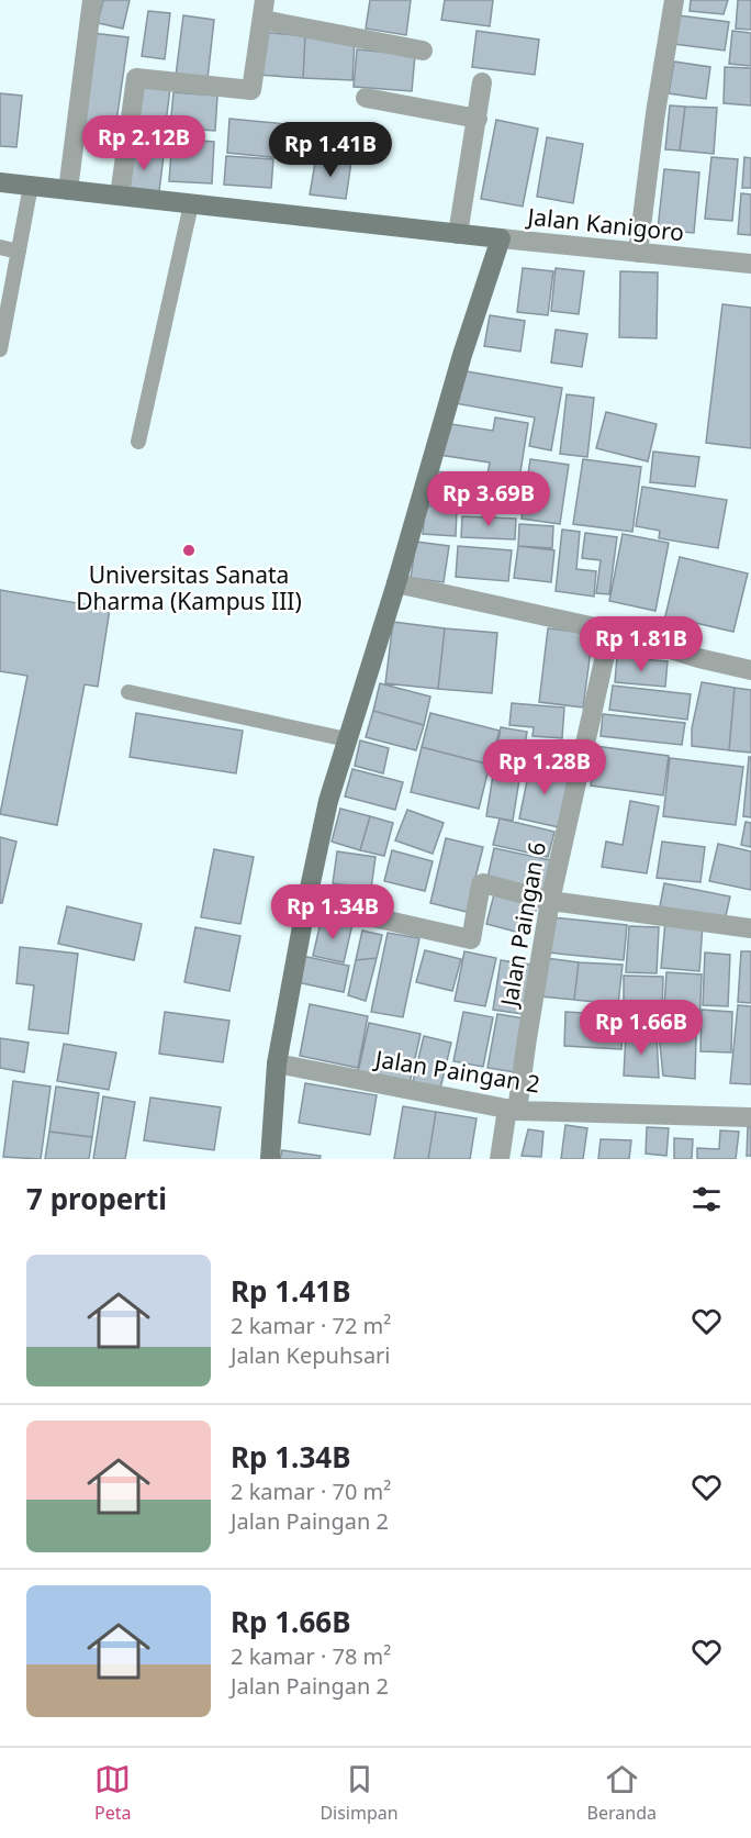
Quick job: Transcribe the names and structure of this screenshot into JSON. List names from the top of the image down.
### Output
{
  "streets": {
    "street": ["Jalan Kanigoro", "Jalan Paingan 6", "Jalan Paingan 2"]
  },
  "crossings": [
    ["Jalan Paingan 6", "Jalan Paingan 2"]
  ],
  "places": ["Universitas Sanata Dharma (Kampus III)"],
  "page": {
    "price": [
      "Rp 2.12B",
      "Rp 1.41B",
      "Rp 3.69B",
      "Rp 1.81B",
      "Rp 1.28B",
      "Rp 1.34B",
      "Rp 1.66B"
    ],
    "heading": "7 properti",
    "list": [
      {
        "name": "Rp 1.41B",
        "note": "2 kamar · 72 m² · Jalan Kepuhsari"
      },
      {
        "name": "Rp 1.34B",
        "note": "2 kamar · 70 m² · Jalan Paingan 2"
      },
      {
        "name": "Rp 1.66B",
        "note": "2 kamar · 78 m² · Jalan Paingan 2"
      }
    ],
    "tabs": ["Peta", "Disimpan", "Beranda"]
  }
}
